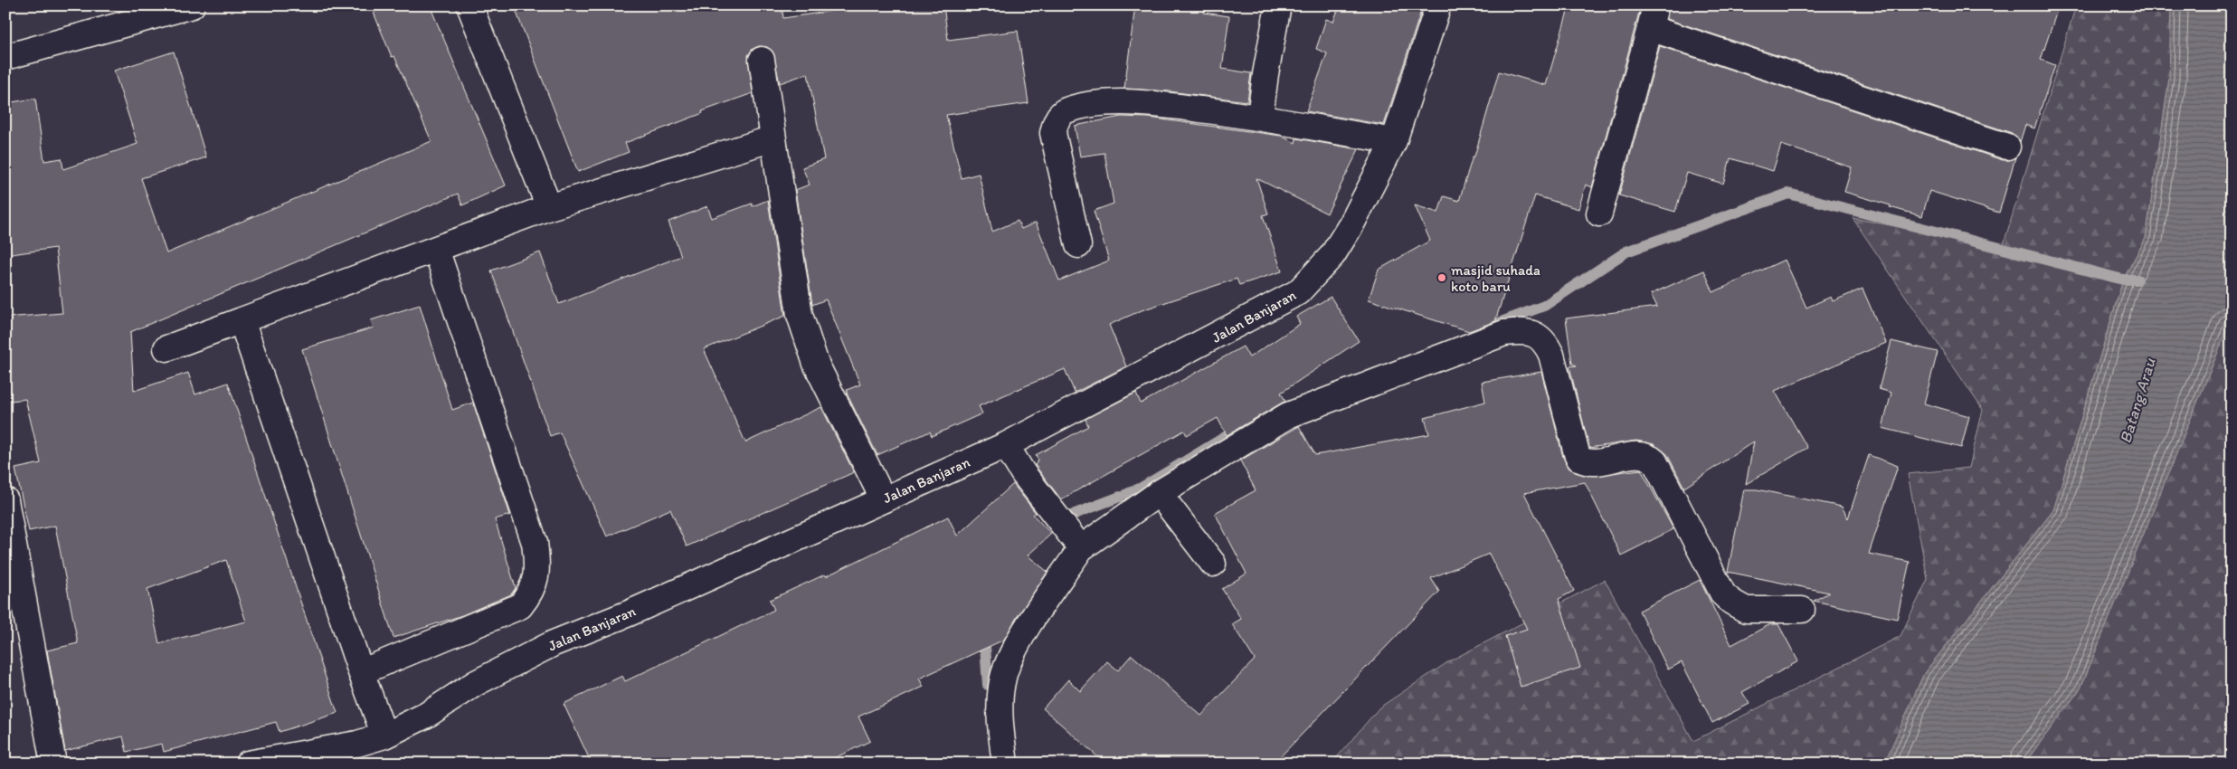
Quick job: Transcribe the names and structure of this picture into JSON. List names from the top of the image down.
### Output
{
  "streets": {
    "street": ["Jalan Banjaran"]
  },
  "water": ["Batang Arau"],
  "places": ["masjid suhada koto baru"]
}
